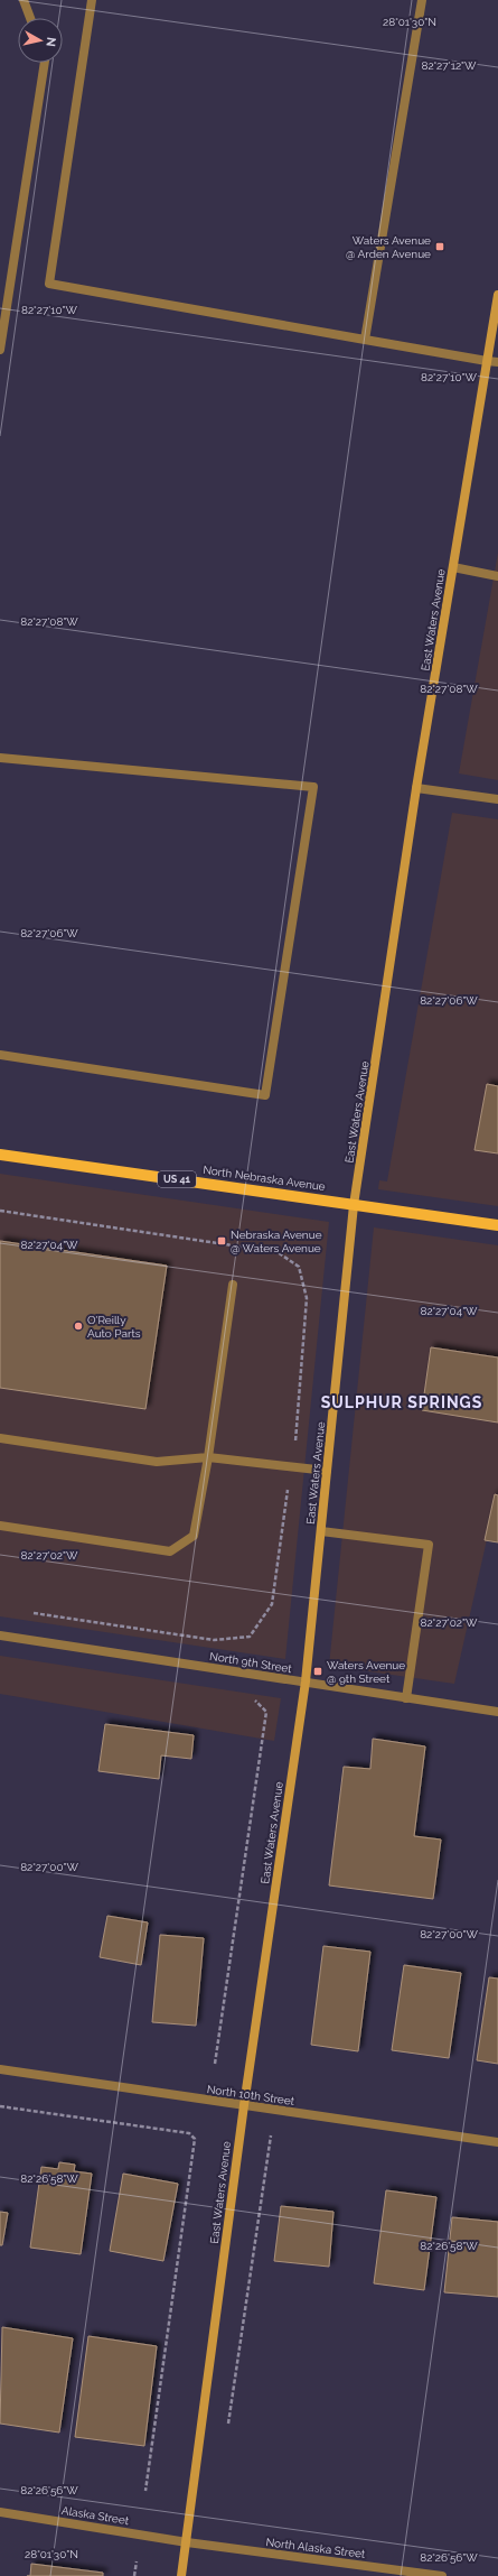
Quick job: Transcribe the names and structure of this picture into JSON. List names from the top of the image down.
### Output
{
  "streets": {
    "main road": ["North Nebraska Avenue", "US 41"],
    "street": [
      "East Waters Avenue",
      "North 9th Street",
      "North 10th Street",
      "Alaska Street",
      "North Alaska Street"
    ]
  },
  "crossings": [
    ["East Waters Avenue", "North Nebraska Avenue"],
    ["East Waters Avenue", "North 9th Street"],
    ["East Waters Avenue", "North 10th Street"],
    ["East Waters Avenue", "Alaska Street"],
    ["East Waters Avenue", "North Alaska Street"],
    ["Alaska Street", "North Alaska Street"]
  ],
  "districts": ["SULPHUR SPRINGS"],
  "places": {
    "transit": ["Waters Avenue @ Arden Avenue", "Nebraska Avenue @ Waters Avenue", "Waters Avenue @ 9th Street"],
    "other": ["O'Reilly Auto Parts"]
  },
  "north": "right",
  "coordinates": [
    "28°01'30\"N",
    "82°27'12\"W",
    "82°27'10\"W",
    "82°27'08\"W",
    "82°27'06\"W",
    "82°27'04\"W",
    "82°27'02\"W",
    "82°27'00\"W",
    "82°26'58\"W",
    "82°26'56\"W"
  ]
}
